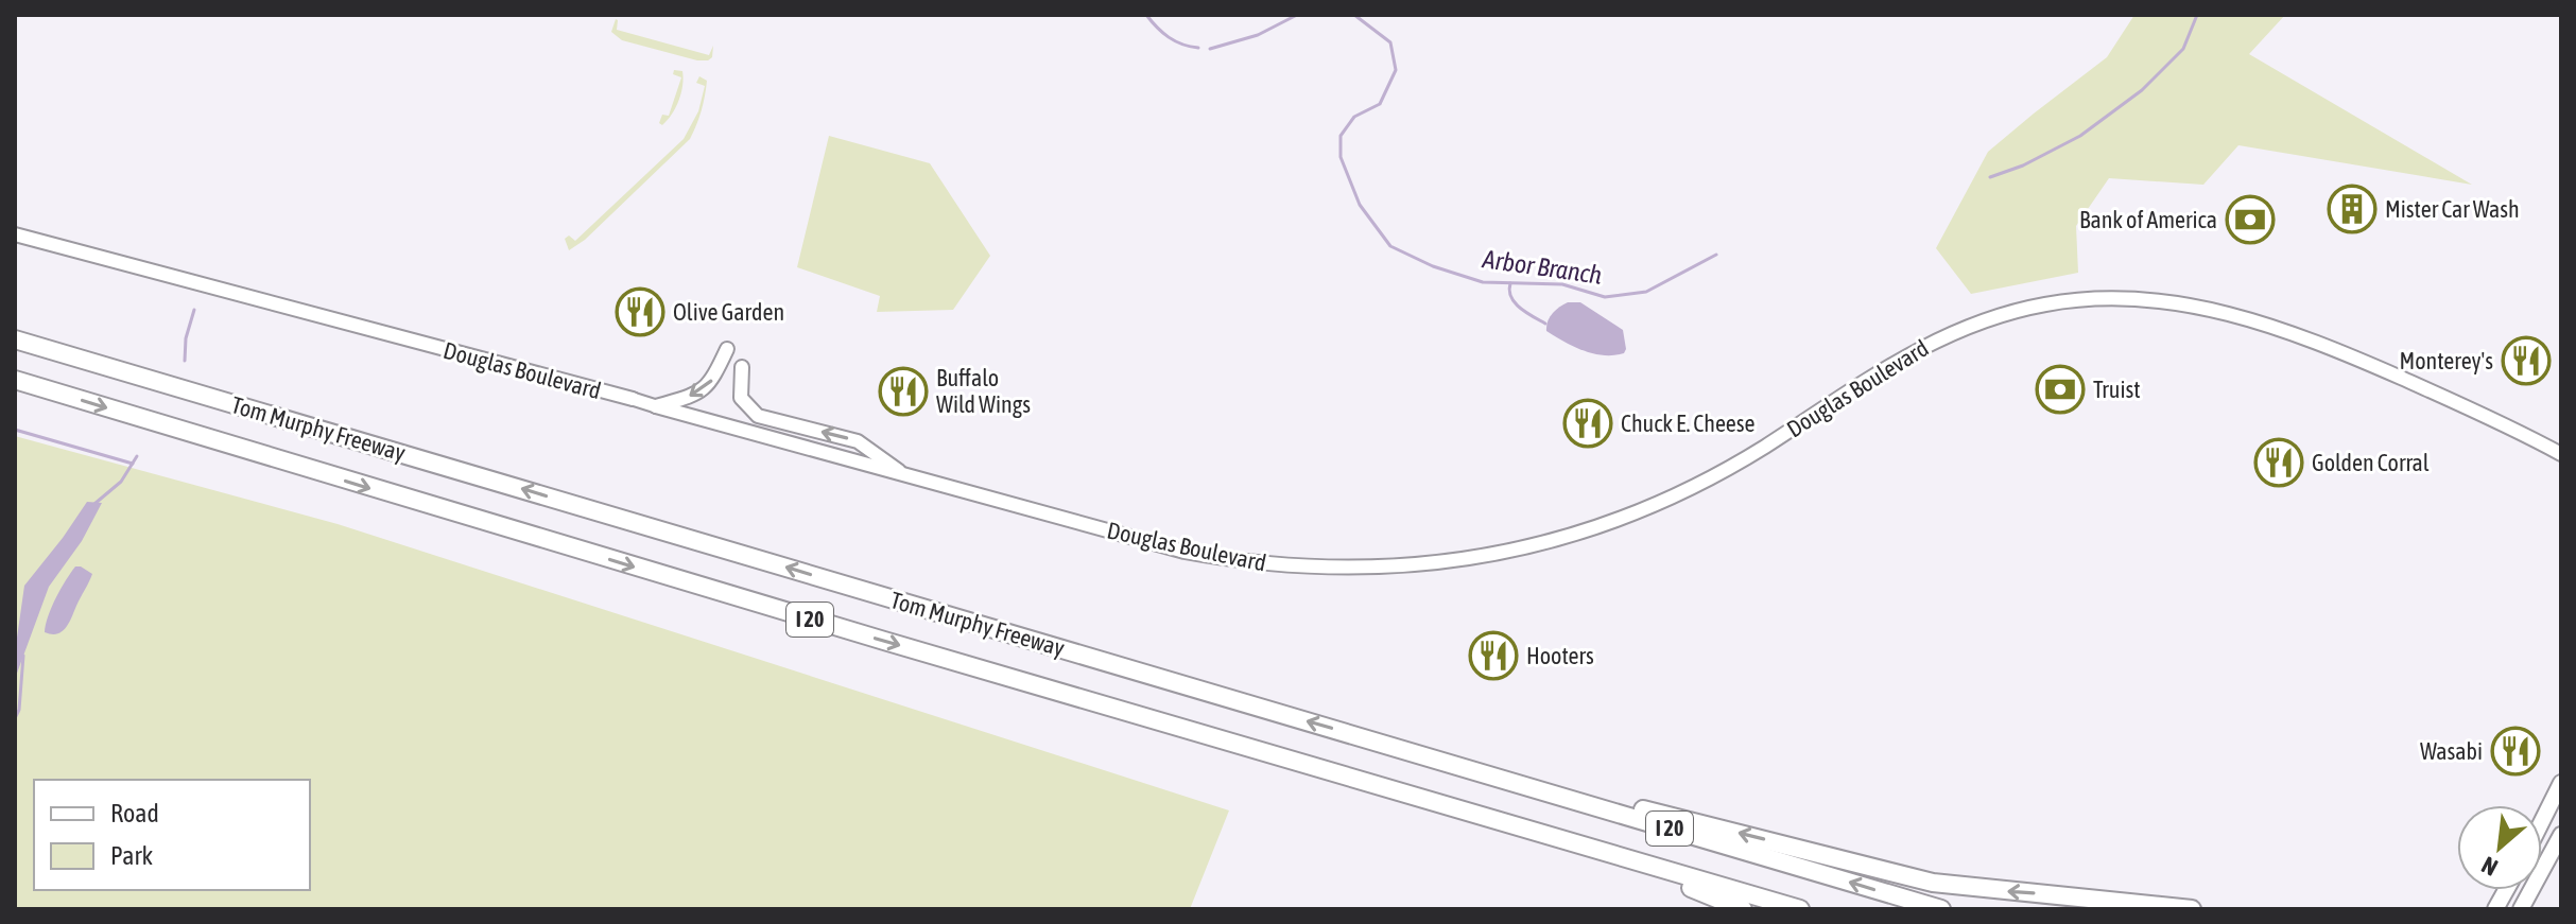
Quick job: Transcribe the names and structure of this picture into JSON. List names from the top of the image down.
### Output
{
  "streets": {
    "highway": ["Tom Murphy Freeway", "I 20"],
    "main road": ["Douglas Boulevard"]
  },
  "water": ["Arbor Branch"],
  "places": {
    "building": ["Mister Car Wash"],
    "bank": ["Bank of America", "Truist"],
    "restaurant": [
      "Olive Garden",
      "Monterey's",
      "Buffalo Wild Wings",
      "Chuck E. Cheese",
      "Golden Corral",
      "Hooters",
      "Wasabi"
    ]
  },
  "legend": ["Road", "Park"],
  "north": "bottom left"
}
